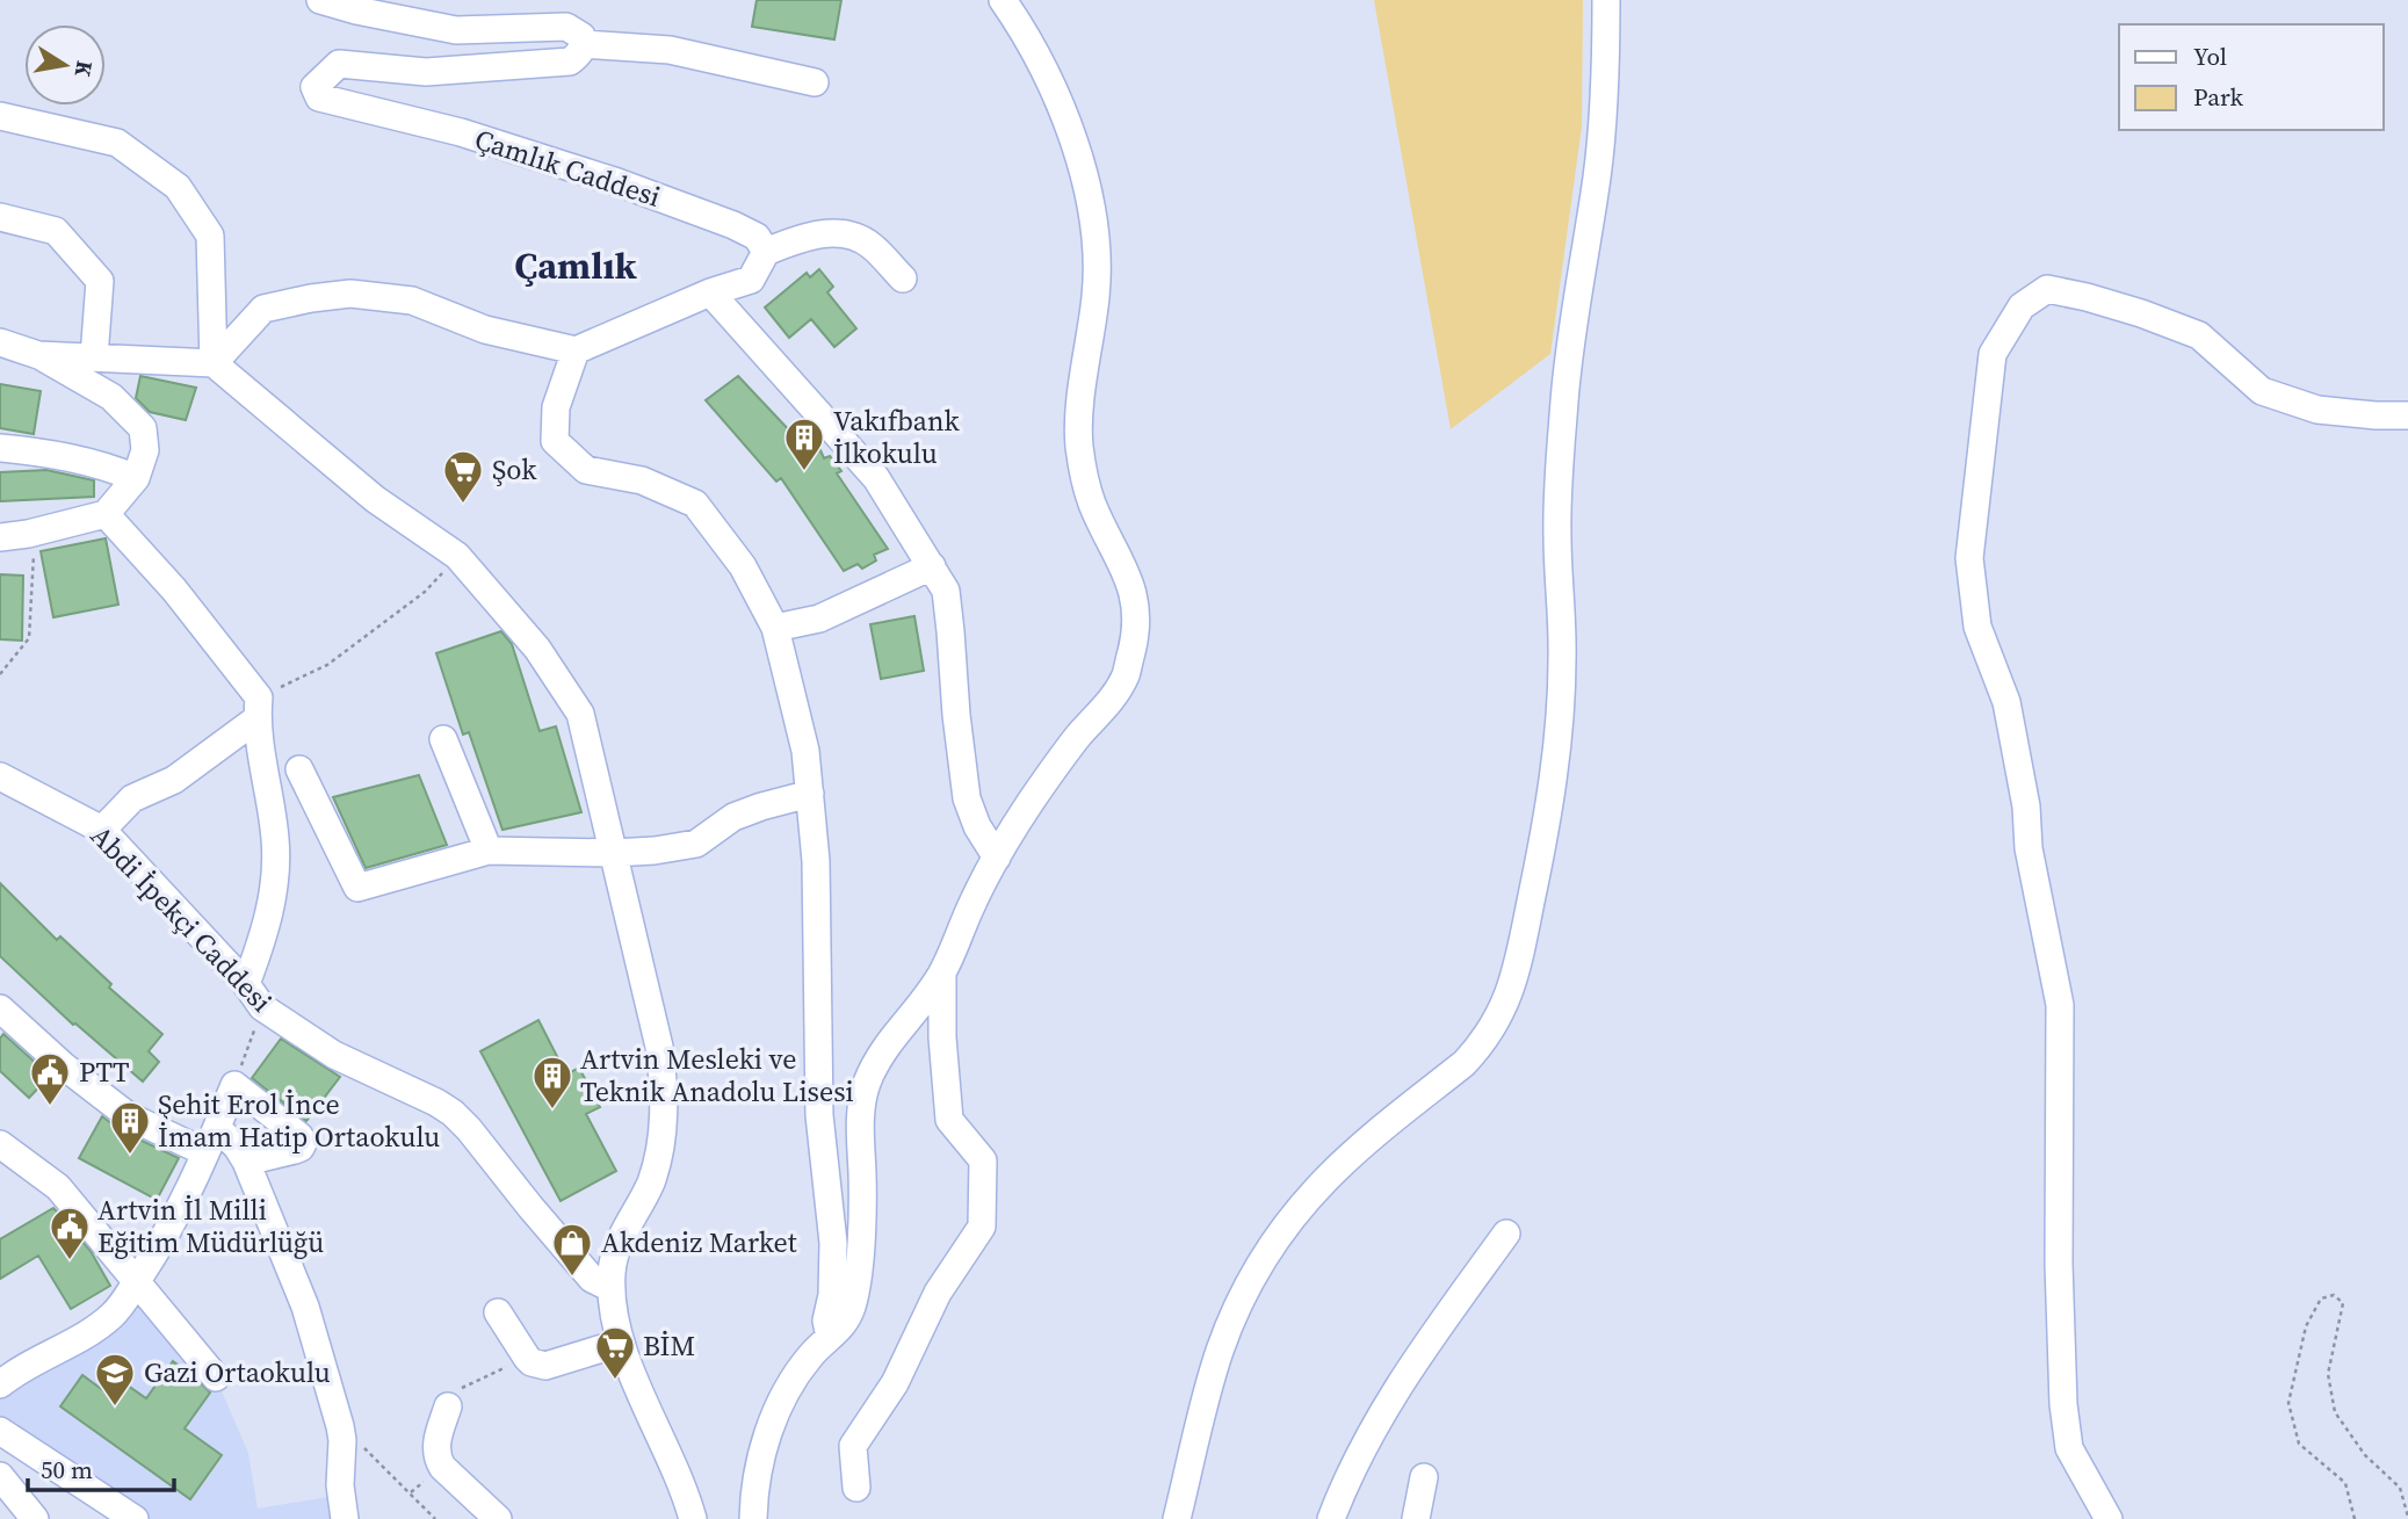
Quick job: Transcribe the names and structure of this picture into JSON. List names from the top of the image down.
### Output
{
  "streets": {
    "street": ["Çamlık Caddesi", "Abdi İpekçi Caddesi"]
  },
  "districts": ["Çamlık"],
  "places": {
    "building": ["Vakıfbank İlkokulu", "Artvin Mesleki ve Teknik Anadolu Lisesi", "Şehit Erol İnce İmam Hatip Ortaokulu"],
    "supermarket": ["Şok", "BİM"],
    "public building": ["PTT", "Artvin İl Milli Eğitim Müdürlüğü"],
    "shop": ["Akdeniz Market"],
    "school or university": ["Gazi Ortaokulu"]
  },
  "legend": ["Yol", "Park"],
  "scale_bar": "50 m",
  "north": "right"
}
